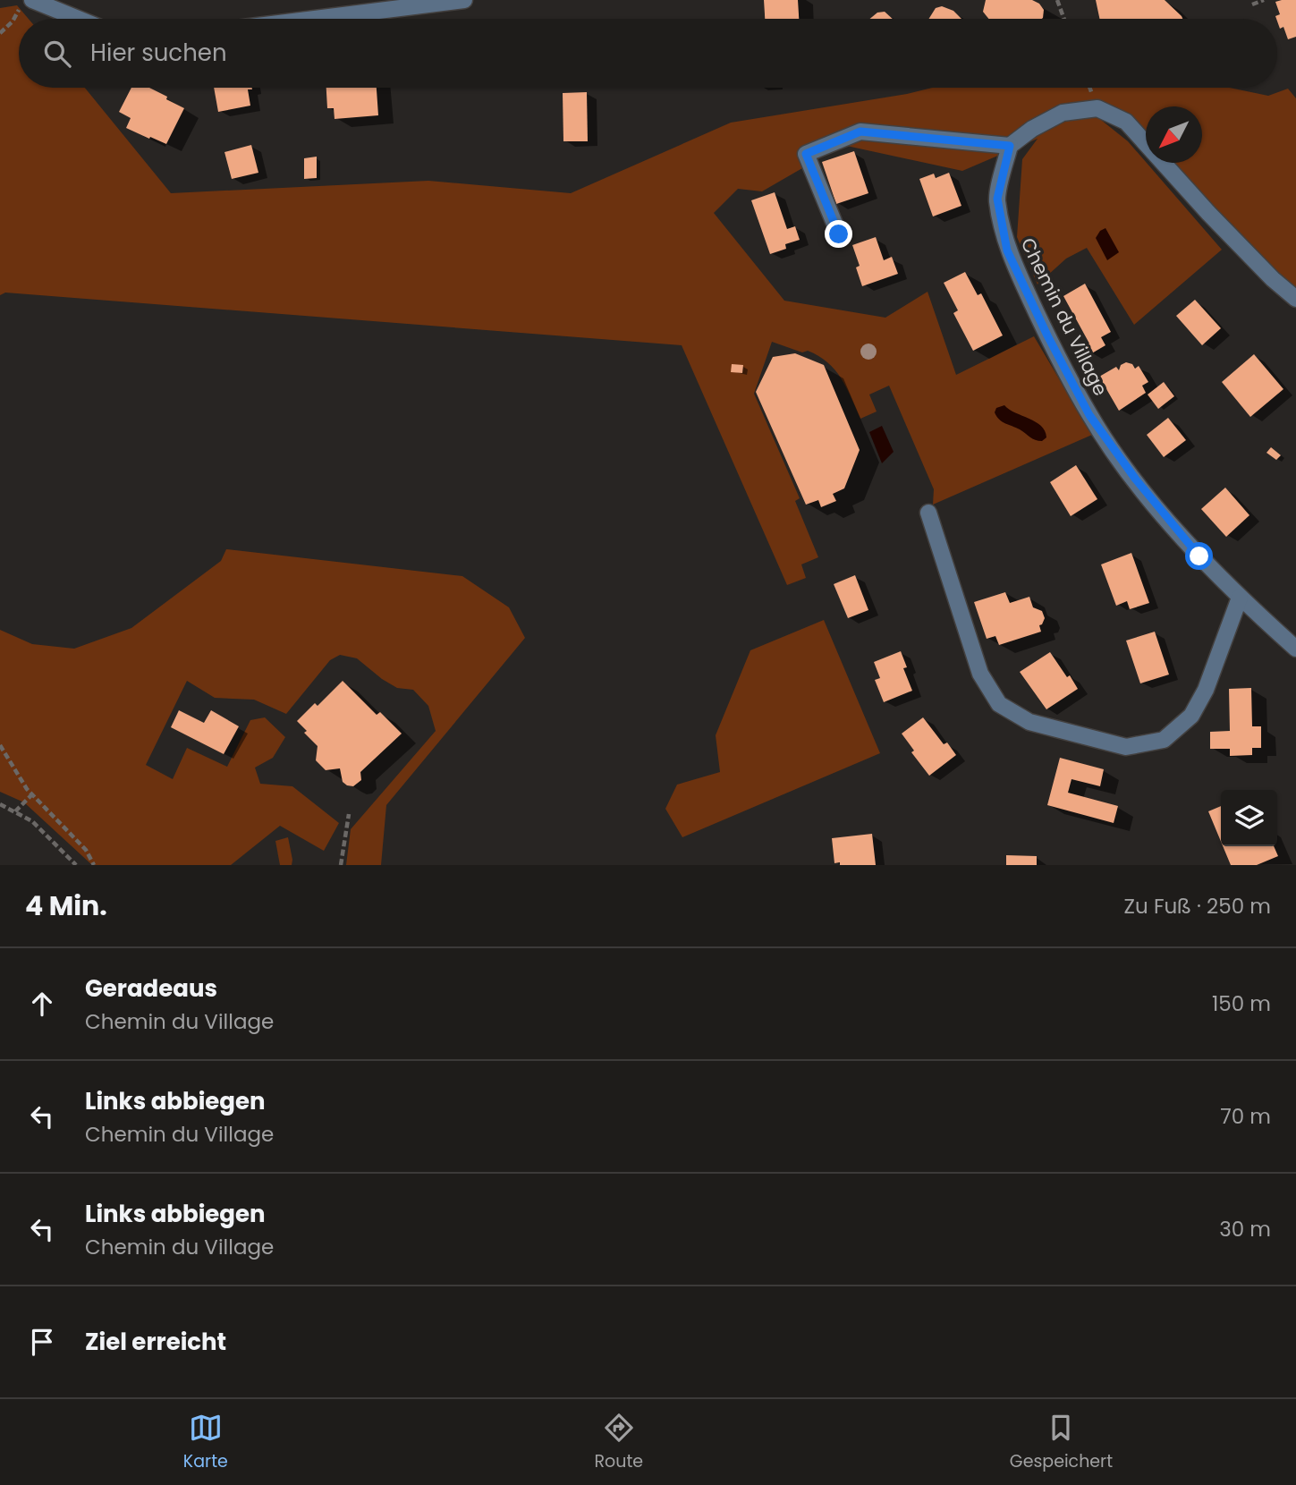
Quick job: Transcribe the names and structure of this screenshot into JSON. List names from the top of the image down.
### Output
{
  "streets": {
    "street": ["Chemin du Village"]
  },
  "north": "bottom left",
  "page": {
    "search": "Hier suchen",
    "heading": ["4 Min.", "Zu Fuß · 250 m"],
    "list": [
      ["Geradeaus", "Chemin du Village", "150 m"],
      ["Links abbiegen", "Chemin du Village", "70 m"],
      ["Links abbiegen", "Chemin du Village", "30 m"],
      "Ziel erreicht"
    ],
    "nav": ["Karte", "Route", "Gespeichert"]
  }
}
